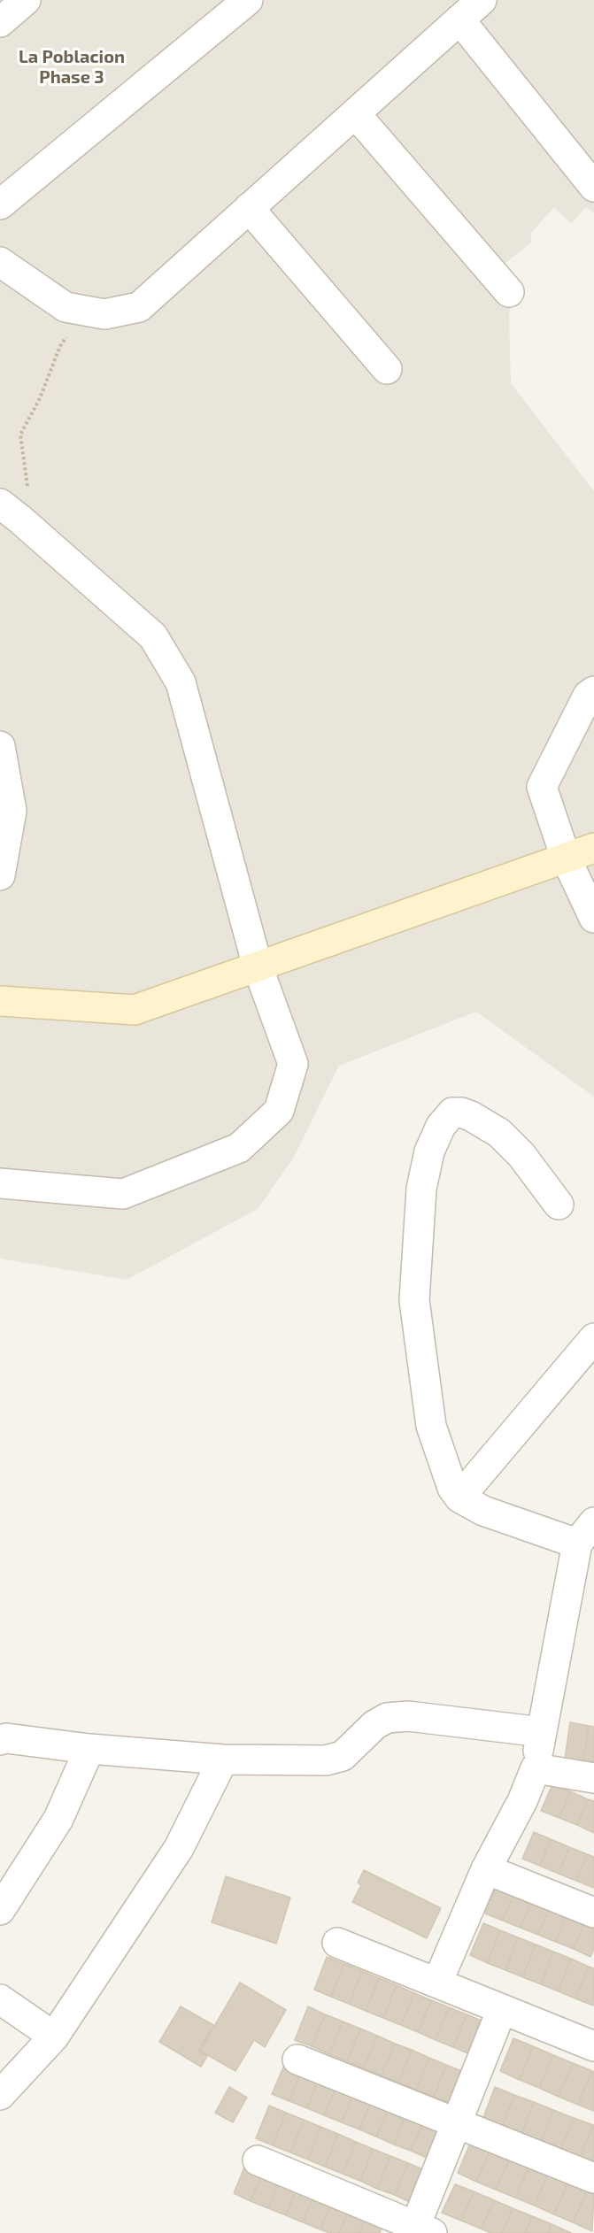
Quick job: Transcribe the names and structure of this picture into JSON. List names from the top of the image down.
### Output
{
  "districts": ["La Poblacion Phase 3"]
}
